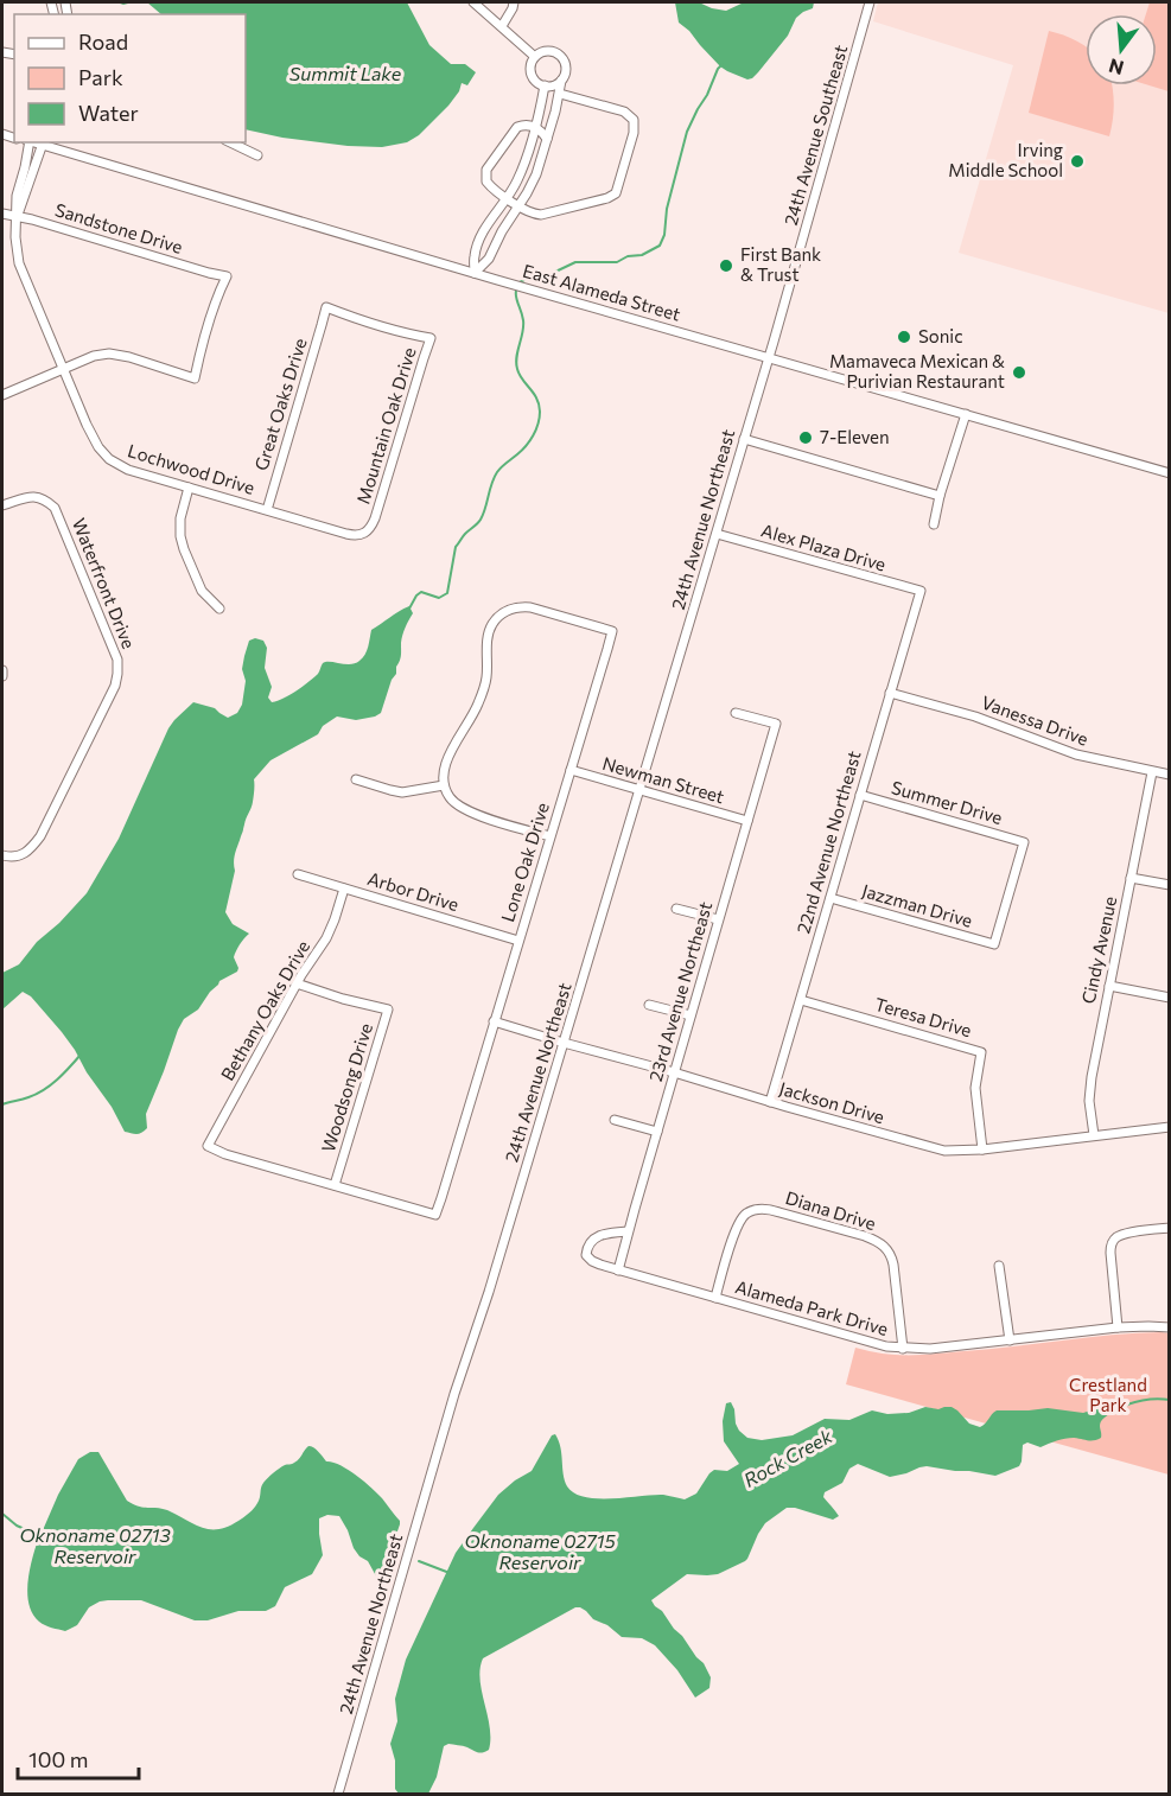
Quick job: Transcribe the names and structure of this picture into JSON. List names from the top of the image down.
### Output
{
  "streets": {
    "street": [
      "24th Avenue Southeast",
      "Sandstone Drive",
      "East Alameda Street",
      "Great Oaks Drive",
      "Mountain Oak Drive",
      "Lochwood Drive",
      "24th Avenue Northeast",
      "Alex Plaza Drive",
      "Waterfront Drive",
      "Vanessa Drive",
      "Newman Street",
      "Summer Drive",
      "22nd Avenue Northeast",
      "Lone Oak Drive",
      "Arbor Drive",
      "Jazzman Drive",
      "Cindy Avenue",
      "23rd Avenue Northeast",
      "Bethany Oaks Drive",
      "Teresa Drive",
      "Woodsong Drive",
      "Jackson Drive",
      "Diana Drive",
      "Alameda Park Drive"
    ]
  },
  "crossings": [
    ["24th Avenue Southeast", "East Alameda Street"],
    ["24th Avenue Southeast", "24th Avenue Northeast"],
    ["Sandstone Drive", "Lochwood Drive"],
    ["East Alameda Street", "Lochwood Drive"],
    ["East Alameda Street", "24th Avenue Northeast"],
    ["Great Oaks Drive", "Mountain Oak Drive"],
    ["Great Oaks Drive", "Lochwood Drive"],
    ["Mountain Oak Drive", "Lochwood Drive"],
    ["24th Avenue Northeast", "Alex Plaza Drive"],
    ["24th Avenue Northeast", "Newman Street"],
    ["24th Avenue Northeast", "Jackson Drive"],
    ["Alex Plaza Drive", "22nd Avenue Northeast"],
    ["Vanessa Drive", "22nd Avenue Northeast"],
    ["Vanessa Drive", "Cindy Avenue"],
    ["Newman Street", "Lone Oak Drive"],
    ["Newman Street", "23rd Avenue Northeast"],
    ["Summer Drive", "22nd Avenue Northeast"],
    ["Summer Drive", "Jazzman Drive"],
    ["22nd Avenue Northeast", "Jazzman Drive"],
    ["22nd Avenue Northeast", "Teresa Drive"],
    ["22nd Avenue Northeast", "Jackson Drive"],
    ["Lone Oak Drive", "Arbor Drive"],
    ["Lone Oak Drive", "Bethany Oaks Drive"],
    ["Lone Oak Drive", "Woodsong Drive"],
    ["Lone Oak Drive", "Jackson Drive"],
    ["Arbor Drive", "Bethany Oaks Drive"],
    ["Cindy Avenue", "Jackson Drive"],
    ["23rd Avenue Northeast", "Jackson Drive"],
    ["23rd Avenue Northeast", "Alameda Park Drive"],
    ["Bethany Oaks Drive", "Woodsong Drive"],
    ["Teresa Drive", "Jackson Drive"],
    ["Diana Drive", "Alameda Park Drive"]
  ],
  "water": [
    "Summit Lake",
    "Rock Creek",
    "Oknoname 02713 Reservoir",
    "Oknoname 02715 Reservoir"
  ],
  "parks": ["Crestland Park"],
  "places": [
    "Irving Middle School",
    "First Bank & Trust",
    "Sonic",
    "Mamaveca Mexican & Purivian Restaurant",
    "7-Eleven"
  ],
  "legend": ["Road", "Park", "Water"],
  "scale_bar": "100 m",
  "north": "bottom"
}
